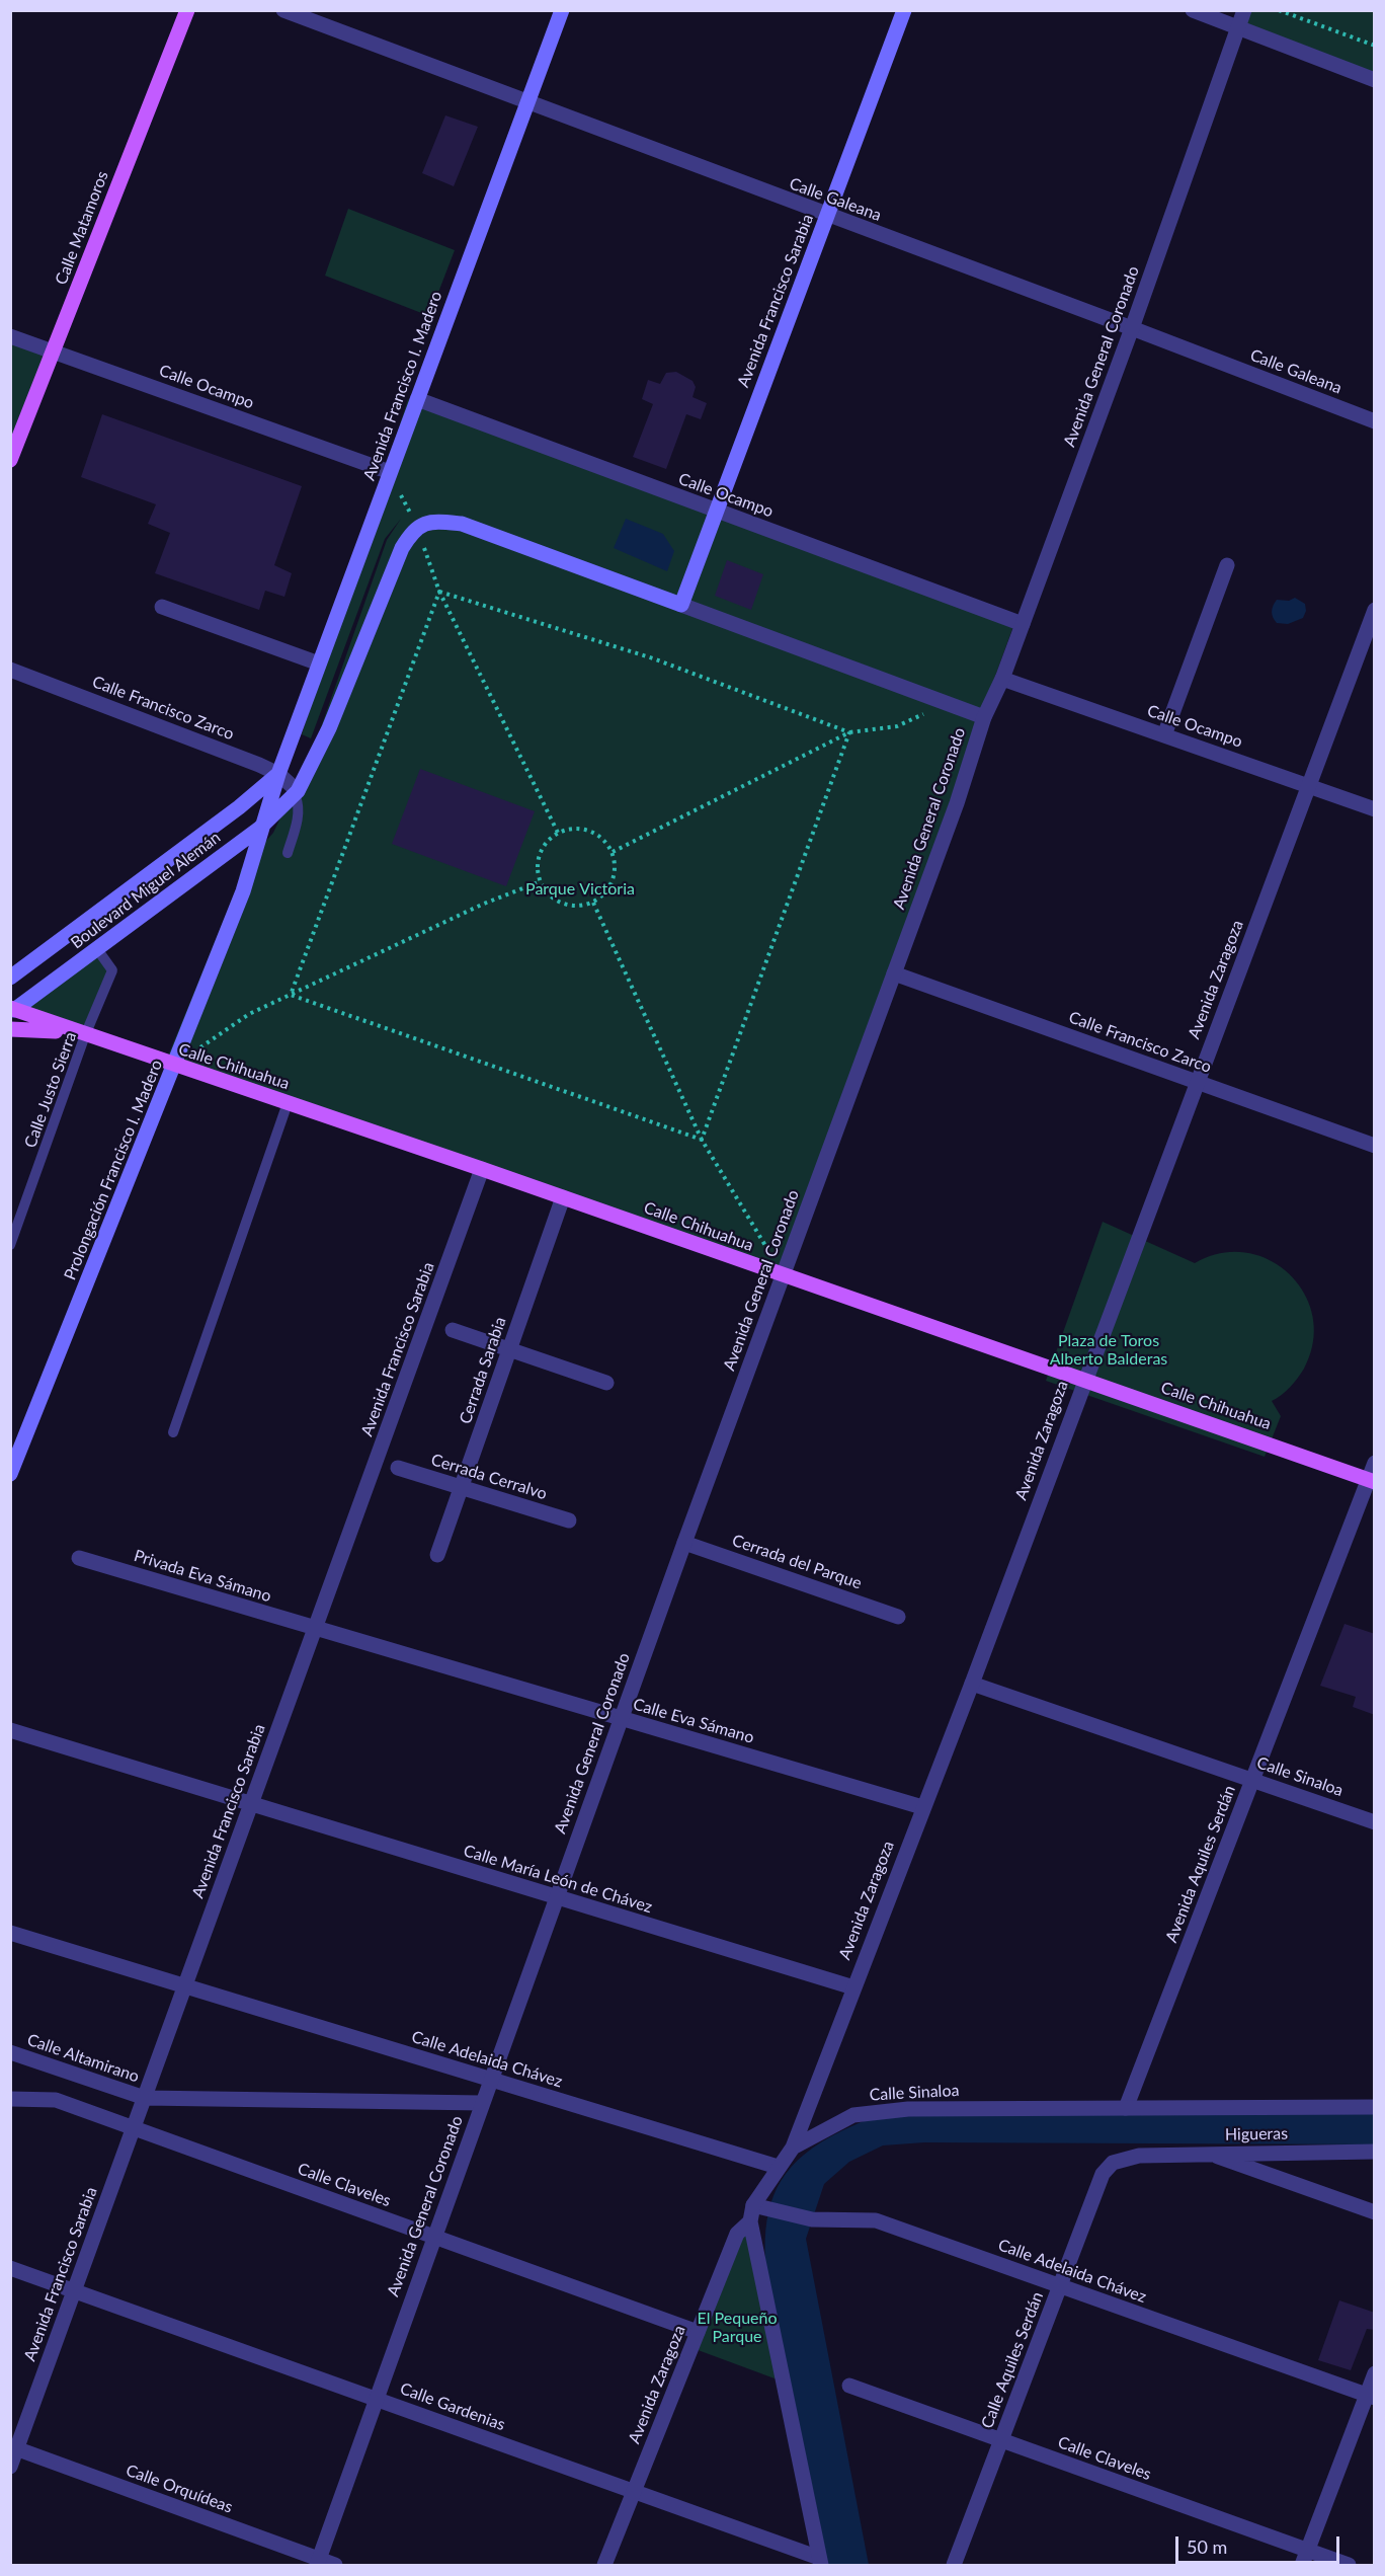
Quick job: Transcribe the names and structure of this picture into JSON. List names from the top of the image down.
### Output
{
  "streets": {
    "main road": [
      "Calle Matamoros",
      "Avenida Francisco Sarabia",
      "Avenida Francisco I. Madero",
      "Boulevard Miguel Alemán",
      "Calle Chihuahua",
      "Prolongación Francisco I. Madero"
    ],
    "street": [
      "Calle Galeana",
      "Avenida General Coronado",
      "Calle Ocampo",
      "Calle Francisco Zarco",
      "Avenida Zaragoza",
      "Cerrada Sarabia",
      "Cerrada Cerralvo",
      "Cerrada del Parque",
      "Privada Eva Sámano",
      "Calle Eva Sámano",
      "Calle Sinaloa",
      "Avenida Aquiles Serdán",
      "Calle María León de Chávez",
      "Calle Altamirano",
      "Calle Adelaida Chávez",
      "Higueras",
      "Calle Claveles",
      "Calle Aquiles Serdán",
      "Calle Gardenias",
      "Calle Orquídeas"
    ],
    "lane": ["Calle Justo Sierra"]
  },
  "crossings": [
    ["Calle Galeana", "Avenida Francisco Sarabia"],
    ["Calle Galeana", "Avenida General Coronado"],
    ["Calle Galeana", "Avenida Francisco I. Madero"],
    ["Calle Matamoros", "Calle Ocampo"],
    ["Avenida Francisco Sarabia", "Calle Ocampo"],
    ["Avenida Francisco Sarabia", "Calle Chihuahua"],
    ["Avenida Francisco Sarabia", "Privada Eva Sámano"],
    ["Avenida Francisco Sarabia", "Calle Eva Sámano"],
    ["Avenida Francisco Sarabia", "Calle María León de Chávez"],
    ["Avenida Francisco Sarabia", "Calle Altamirano"],
    ["Avenida Francisco Sarabia", "Calle Adelaida Chávez"],
    ["Avenida Francisco Sarabia", "Calle Claveles"],
    ["Avenida Francisco Sarabia", "Calle Gardenias"],
    ["Avenida Francisco Sarabia", "Calle Orquídeas"],
    ["Avenida General Coronado", "Calle Ocampo"],
    ["Avenida General Coronado", "Calle Francisco Zarco"],
    ["Avenida General Coronado", "Calle Chihuahua"],
    ["Avenida General Coronado", "Cerrada del Parque"],
    ["Avenida General Coronado", "Calle Eva Sámano"],
    ["Avenida General Coronado", "Calle María León de Chávez"],
    ["Avenida General Coronado", "Calle Adelaida Chávez"],
    ["Avenida General Coronado", "Calle Claveles"],
    ["Avenida General Coronado", "Calle Gardenias"],
    ["Avenida General Coronado", "Calle Orquídeas"],
    ["Avenida Francisco I. Madero", "Calle Ocampo"],
    ["Avenida Francisco I. Madero", "Calle Francisco Zarco"],
    ["Avenida Francisco I. Madero", "Boulevard Miguel Alemán"],
    ["Avenida Francisco I. Madero", "Prolongación Francisco I. Madero"],
    ["Calle Ocampo", "Avenida Zaragoza"],
    ["Calle Francisco Zarco", "Boulevard Miguel Alemán"],
    ["Calle Francisco Zarco", "Avenida Zaragoza"],
    ["Calle Francisco Zarco", "Prolongación Francisco I. Madero"],
    ["Boulevard Miguel Alemán", "Calle Chihuahua"],
    ["Boulevard Miguel Alemán", "Calle Justo Sierra"],
    ["Boulevard Miguel Alemán", "Prolongación Francisco I. Madero"],
    ["Avenida Zaragoza", "Calle Chihuahua"],
    ["Avenida Zaragoza", "Calle Eva Sámano"],
    ["Avenida Zaragoza", "Calle Sinaloa"],
    ["Avenida Zaragoza", "Calle María León de Chávez"],
    ["Avenida Zaragoza", "Calle Claveles"],
    ["Avenida Zaragoza", "Calle Gardenias"],
    ["Calle Chihuahua", "Calle Justo Sierra"],
    ["Calle Chihuahua", "Prolongación Francisco I. Madero"],
    ["Calle Chihuahua", "Cerrada Sarabia"],
    ["Calle Chihuahua", "Avenida Aquiles Serdán"],
    ["Cerrada Sarabia", "Cerrada Cerralvo"],
    ["Privada Eva Sámano", "Calle Eva Sámano"],
    ["Calle Sinaloa", "Avenida Aquiles Serdán"],
    ["Calle Sinaloa", "Calle Adelaida Chávez"],
    ["Calle Sinaloa", "Calle Gardenias"],
    ["Calle Adelaida Chávez", "Calle Aquiles Serdán"],
    ["Higueras", "Calle Aquiles Serdán"],
    ["Calle Claveles", "Calle Aquiles Serdán"]
  ],
  "parks": ["Parque Victoria", "Plaza de Toros Alberto Balderas", "El Pequeño Parque"],
  "scale_bar": "50 m"
}
